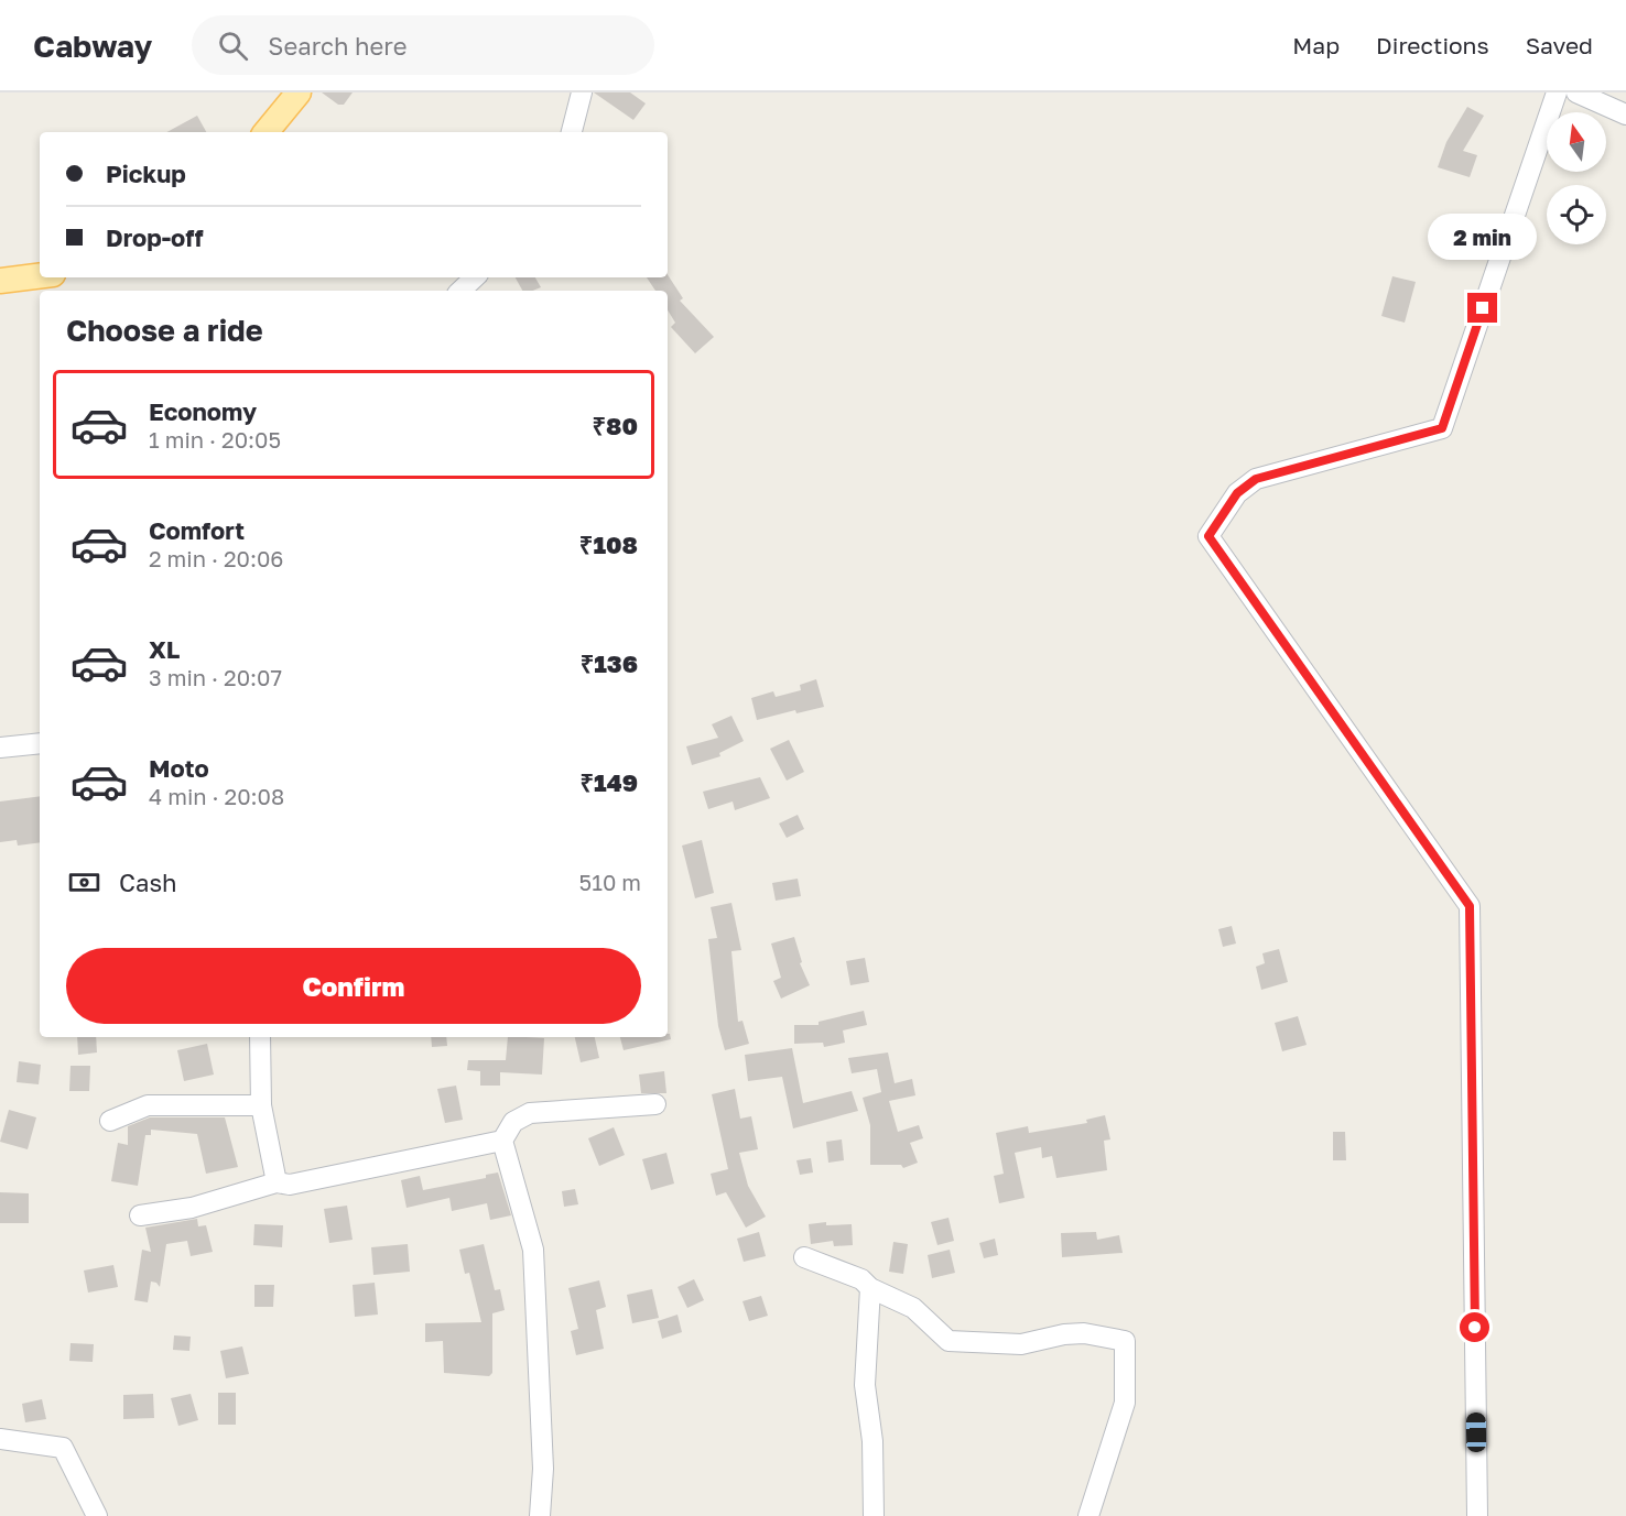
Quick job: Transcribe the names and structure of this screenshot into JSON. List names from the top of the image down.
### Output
{
  "north": "top",
  "page": {
    "header": "Cabway",
    "search": "Search here",
    "nav": ["Map", "Directions", "Saved"],
    "banner": ["Pickup", "Drop-off"],
    "bubble": "2 min",
    "heading": "Choose a ride",
    "list": [
      {
        "name": "Economy",
        "note": "1 min · 20:05",
        "value": "₹80"
      },
      {
        "name": "Comfort",
        "note": "2 min · 20:06",
        "value": "₹108"
      },
      {
        "name": "XL",
        "note": "3 min · 20:07",
        "value": "₹136"
      },
      {
        "name": "Moto",
        "note": "4 min · 20:08",
        "value": "₹149"
      }
    ],
    "pay": ["Cash", "510 m"],
    "buttons": "Confirm"
  }
}
